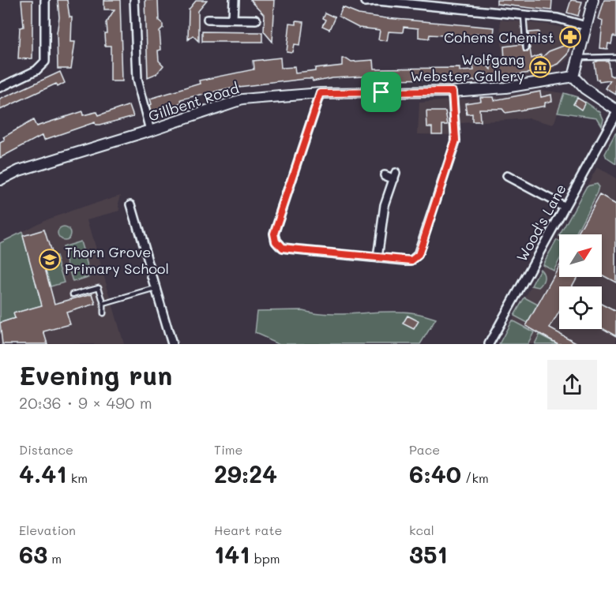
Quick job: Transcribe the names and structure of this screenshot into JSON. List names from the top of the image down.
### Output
{
  "streets": {
    "street": ["Gillbent Road", "Wood's Lane"]
  },
  "places": {
    "pharmacy": ["Cohens Chemist"],
    "museum": ["Wolfgang Webster Gallery"],
    "school or university": ["Thorn Grove Primary School"]
  },
  "north": "top right",
  "page": {
    "heading": ["Evening run", "20:36 · 9 × 490 m"],
    "stats": [
      ["Distance", "4.41 km"],
      ["Time", "29:24"],
      ["Pace", "6:40 /km"],
      ["Elevation", "63 m"],
      ["Heart rate", "141 bpm"],
      ["kcal", "351"]
    ]
  }
}
